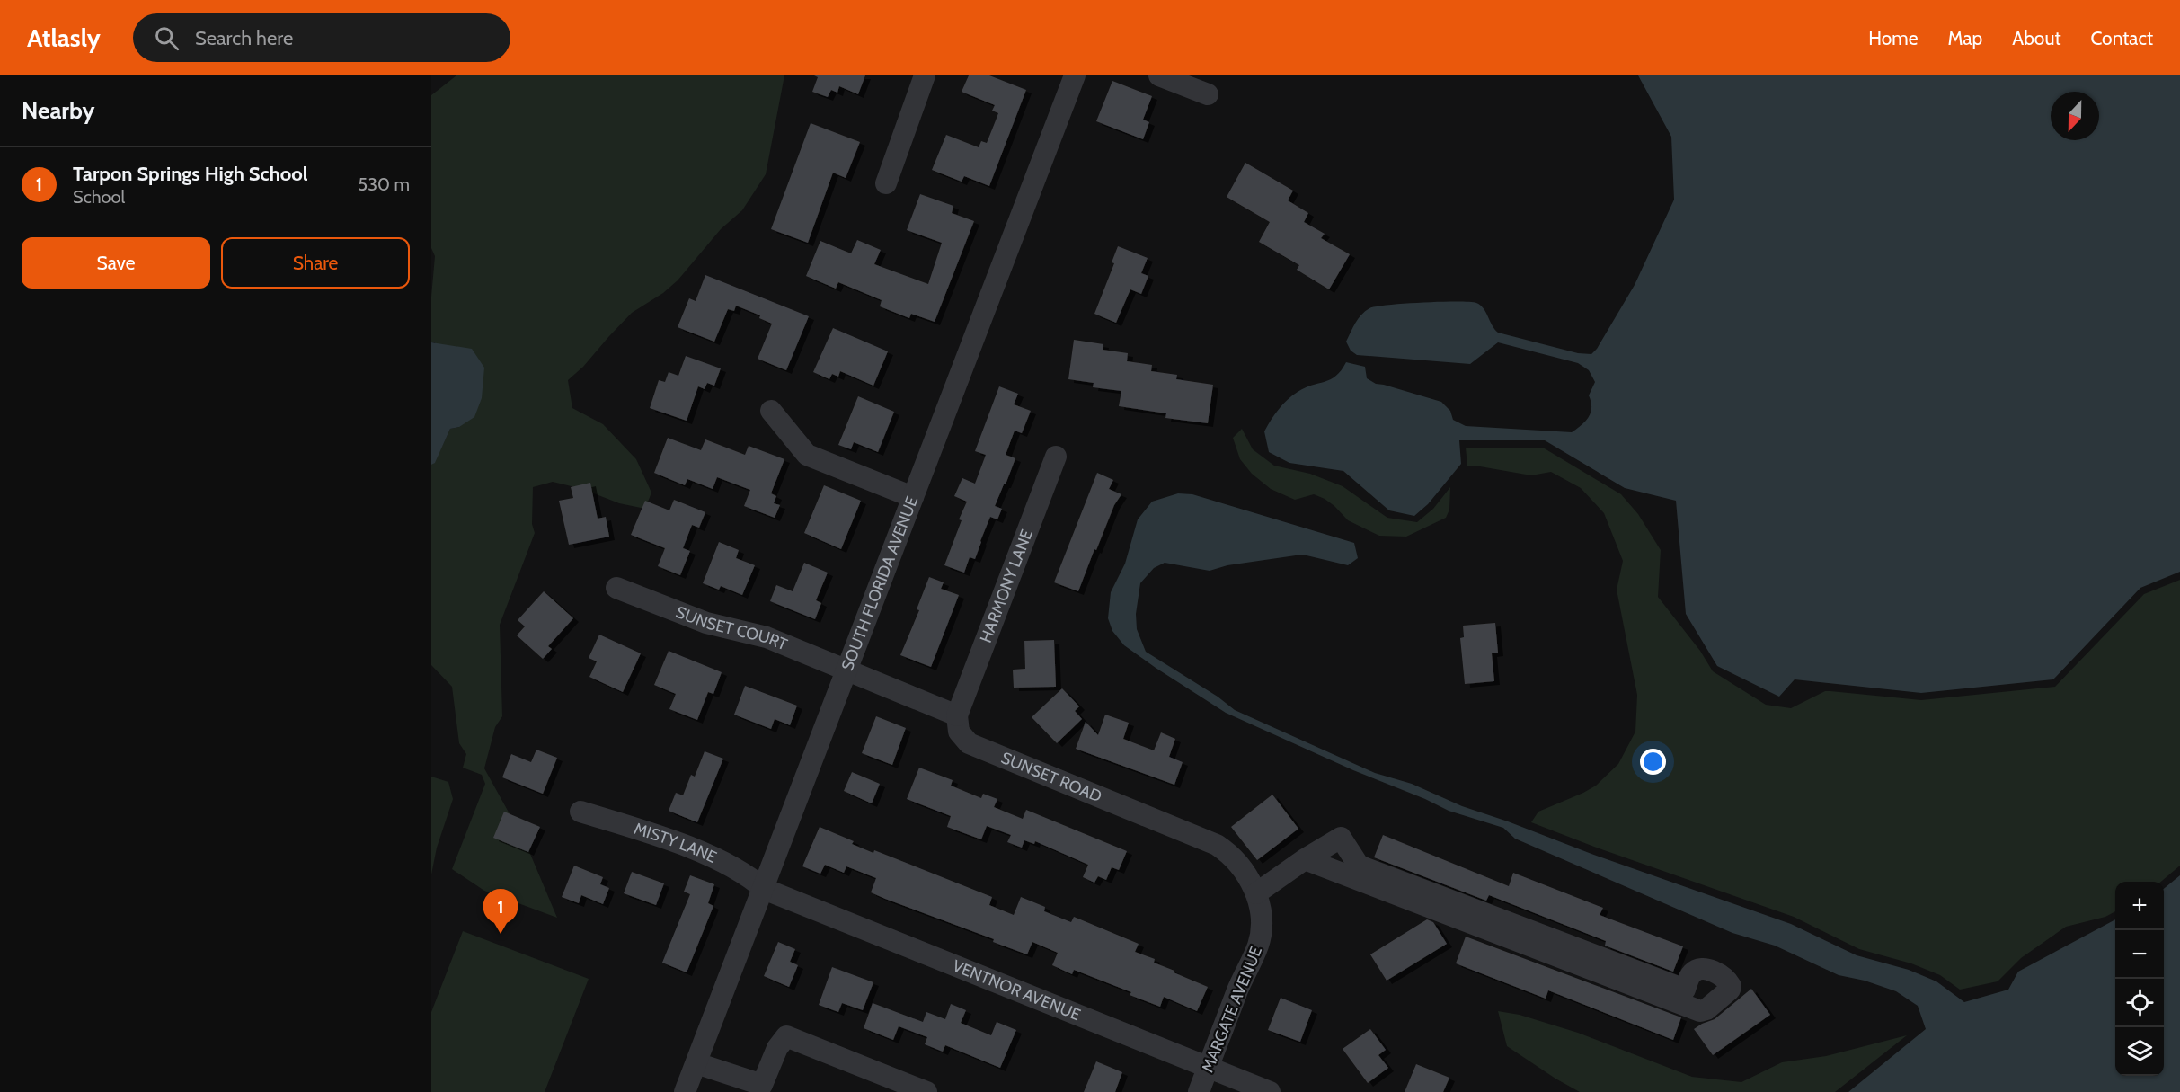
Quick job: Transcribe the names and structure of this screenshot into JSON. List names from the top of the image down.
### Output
{
  "streets": {
    "street": [
      "SOUTH FLORIDA AVENUE",
      "HARMONY LANE",
      "SUNSET COURT",
      "SUNSET ROAD",
      "MISTY LANE",
      "VENTNOR AVENUE",
      "MARGATE AVENUE"
    ]
  },
  "crossings": [
    ["SOUTH FLORIDA AVENUE", "SUNSET COURT"],
    ["SOUTH FLORIDA AVENUE", "MISTY LANE"],
    ["SOUTH FLORIDA AVENUE", "VENTNOR AVENUE"],
    ["HARMONY LANE", "SUNSET ROAD"],
    ["SUNSET ROAD", "MARGATE AVENUE"],
    ["MISTY LANE", "VENTNOR AVENUE"],
    ["VENTNOR AVENUE", "MARGATE AVENUE"]
  ],
  "north": "bottom",
  "page": {
    "header": "Atlasly",
    "search": "Search here",
    "nav": [
      "Home",
      "Map",
      "About",
      "Contact"
    ],
    "heading": "Nearby",
    "list": [
      {
        "mark": "1",
        "name": "Tarpon Springs High School",
        "note": "School",
        "value": "530 m"
      }
    ],
    "buttons": ["Save", "Share"],
    "map_buttons": ["+", "−"],
    "pins": "1"
  }
}
